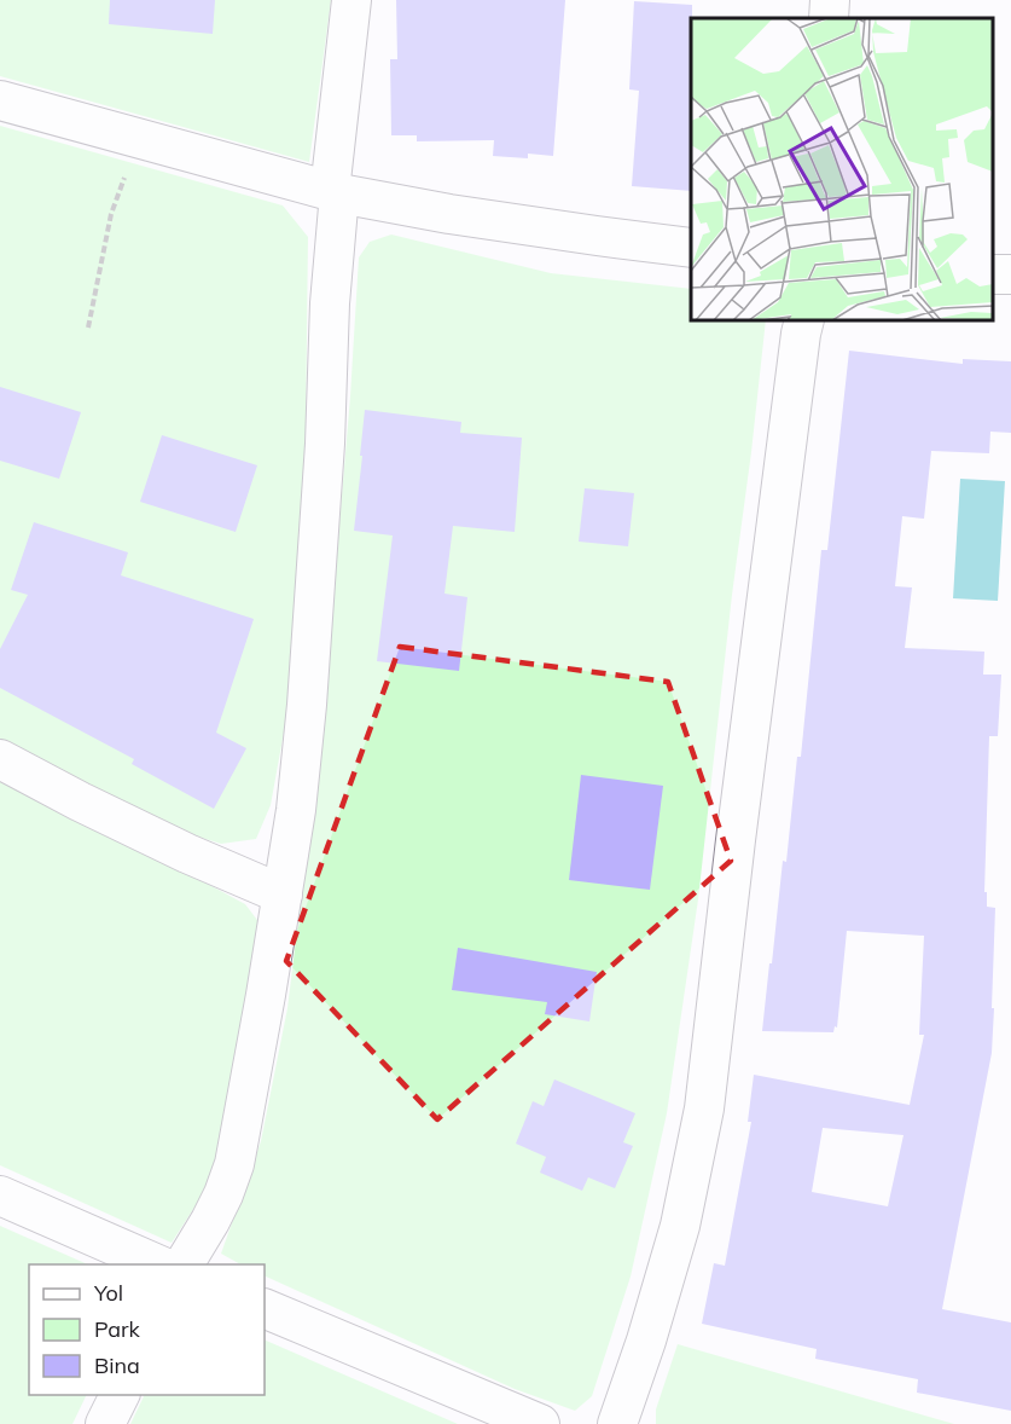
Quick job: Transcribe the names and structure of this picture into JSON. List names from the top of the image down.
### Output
{
  "legend": ["Yol", "Park", "Bina"]
}
